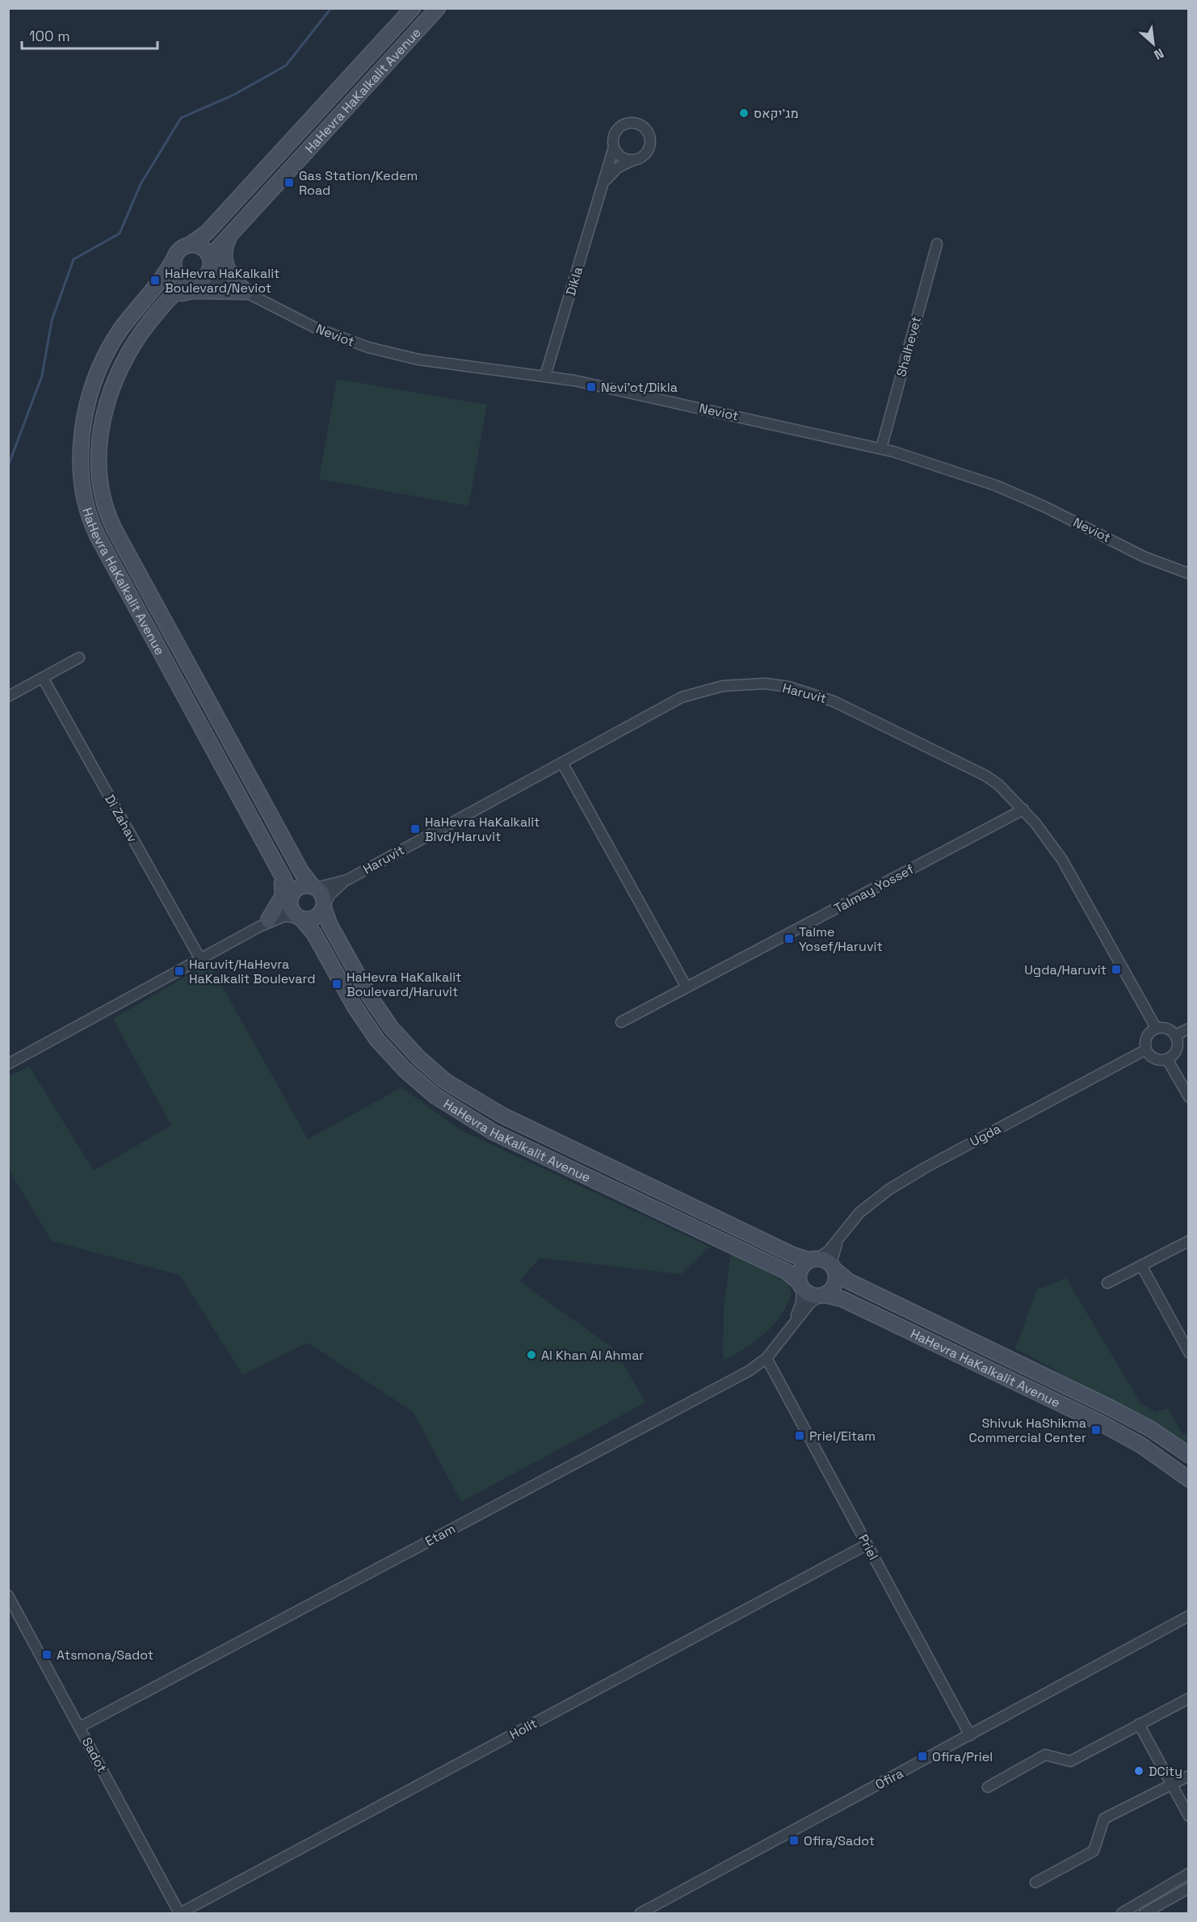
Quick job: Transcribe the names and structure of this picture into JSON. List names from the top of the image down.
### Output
{
  "streets": {
    "main road": ["HaHevra HaKalkalit Avenue"],
    "street": [
      "Dikla",
      "Neviot",
      "Shalhevet",
      "Haruvit",
      "Di Zahav",
      "Talmay Yossef",
      "Ugda",
      "Etam",
      "Priel",
      "Holit",
      "Sadot",
      "Ofira"
    ]
  },
  "crossings": [
    ["HaHevra HaKalkalit Avenue", "Neviot"],
    ["HaHevra HaKalkalit Avenue", "Haruvit"],
    ["HaHevra HaKalkalit Avenue", "Ugda"],
    ["HaHevra HaKalkalit Avenue", "Etam"],
    ["Dikla", "Neviot"],
    ["Neviot", "Shalhevet"],
    ["Haruvit", "Talmay Yossef"],
    ["Haruvit", "Ugda"],
    ["Ugda", "Etam"],
    ["Etam", "Priel"],
    ["Etam", "Sadot"],
    ["Priel", "Holit"],
    ["Priel", "Ofira"],
    ["Holit", "Sadot"]
  ],
  "places": {
    "other": ["מג'יקאס", "Al Khan Al Ahmar", "DCity"],
    "transit": [
      "Gas Station/Kedem Road",
      "HaHevra HaKalkalit Boulevard/Neviot",
      "Nevi’ot/Dikla",
      "HaHevra HaKalkalit Blvd/Haruvit",
      "Talme Yosef/Haruvit",
      "Ugda/Haruvit",
      "Haruvit/HaHevra HaKalkalit Boulevard",
      "HaHevra HaKalkalit Boulevard/Haruvit",
      "Shivuk HaShikma Commercial Center",
      "Priel/Eitam",
      "Atsmona/Sadot",
      "Ofira/Priel",
      "Ofira/Sadot"
    ]
  },
  "scale_bar": "100 m",
  "north": "bottom right"
}
